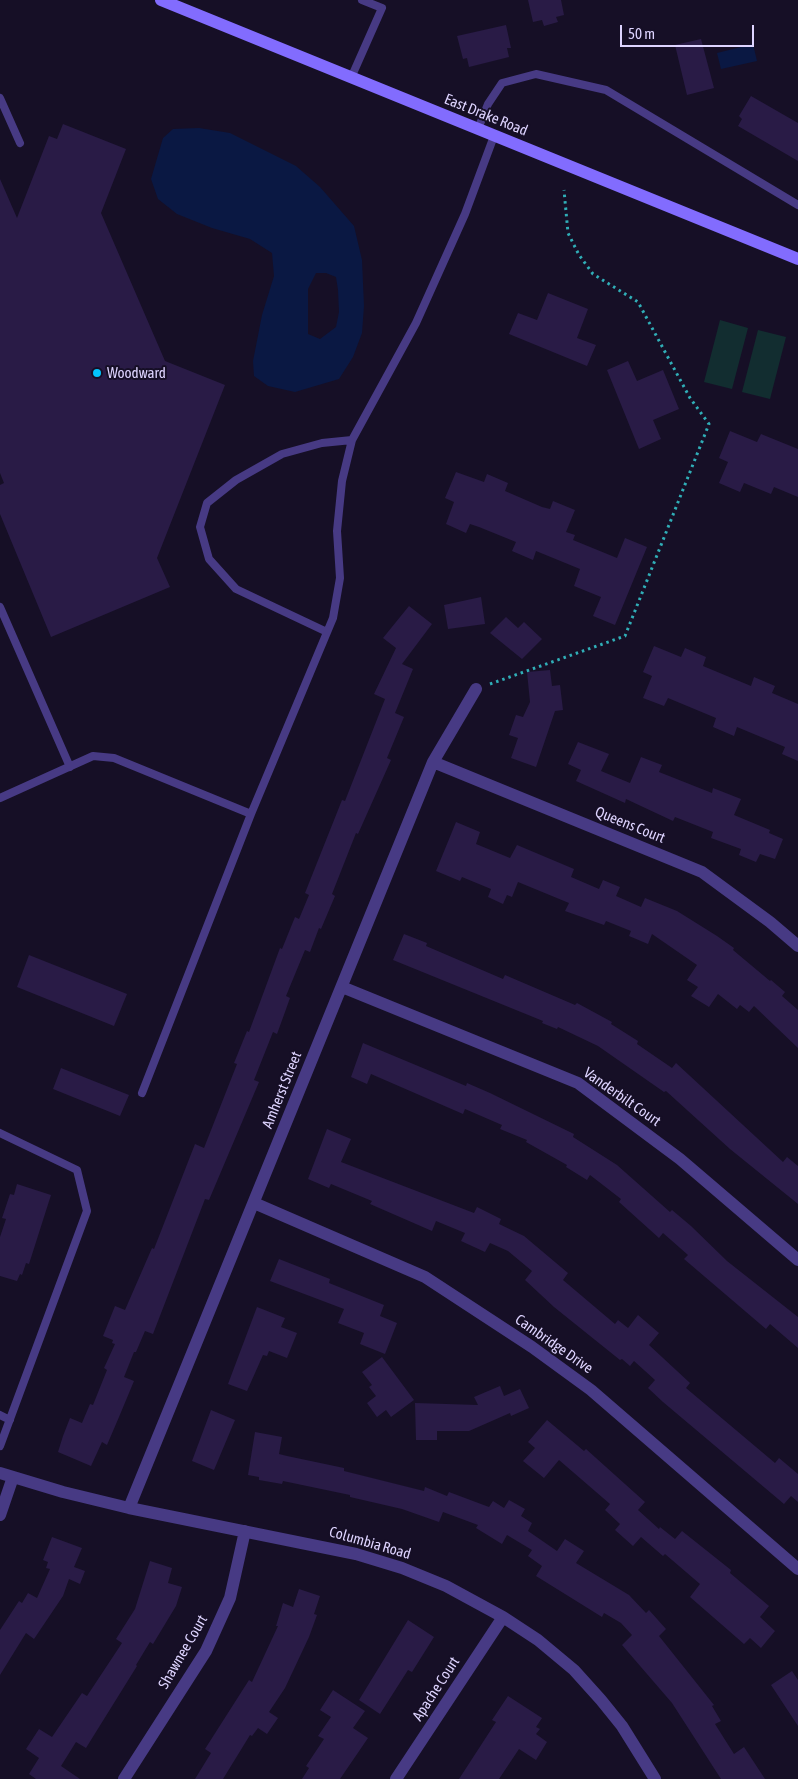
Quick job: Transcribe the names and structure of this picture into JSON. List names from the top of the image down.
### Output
{
  "streets": {
    "main road": ["East Drake Road"],
    "street": [
      "Queens Court",
      "Amherst Street",
      "Vanderbilt Court",
      "Cambridge Drive",
      "Columbia Road",
      "Shawnee Court",
      "Apache Court"
    ]
  },
  "crossings": [
    ["Queens Court", "Amherst Street"],
    ["Amherst Street", "Vanderbilt Court"],
    ["Amherst Street", "Cambridge Drive"],
    ["Amherst Street", "Columbia Road"],
    ["Columbia Road", "Shawnee Court"],
    ["Columbia Road", "Apache Court"]
  ],
  "places": ["Woodward"],
  "scale_bar": "50 m"
}
